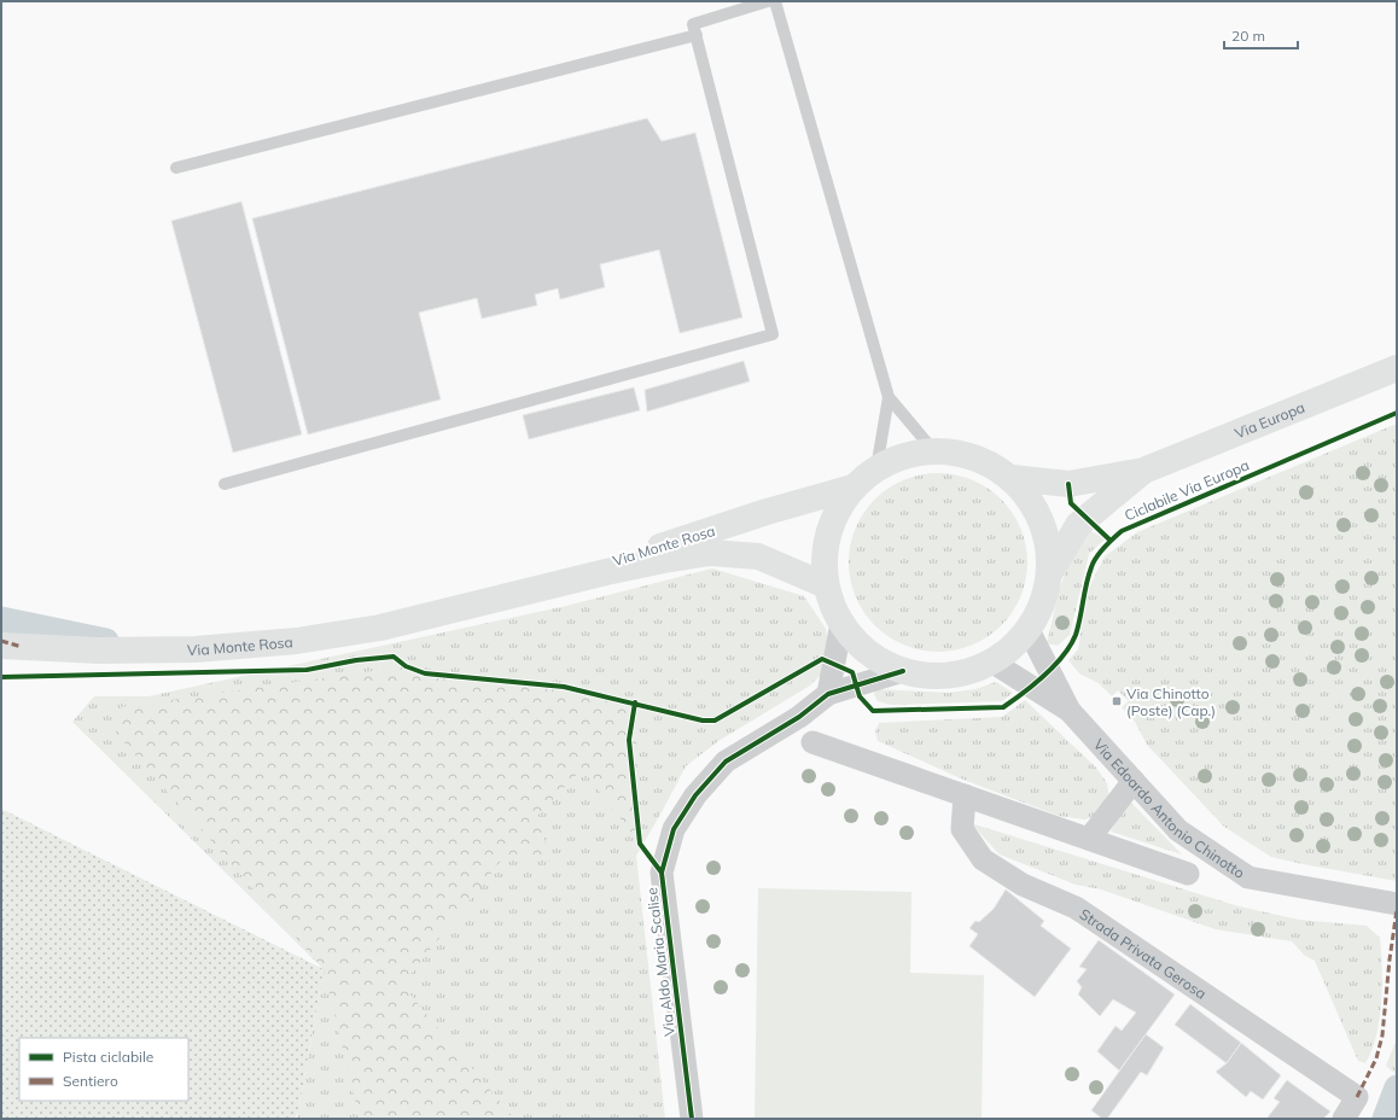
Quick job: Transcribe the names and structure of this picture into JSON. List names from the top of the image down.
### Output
{
  "streets": {
    "main road": ["Via Europa", "Via Monte Rosa"],
    "street": ["Via Edoardo Antonio Chinotto", "Strada Privata Gerosa", "Via Aldo Maria Scalise"],
    "cycle path": ["Ciclabile Via Europa"]
  },
  "places": {
    "transit": ["Via Chinotto (Poste) (Cap.)"]
  },
  "legend": ["Pista ciclabile", "Sentiero"],
  "scale_bar": "20 m"
}
